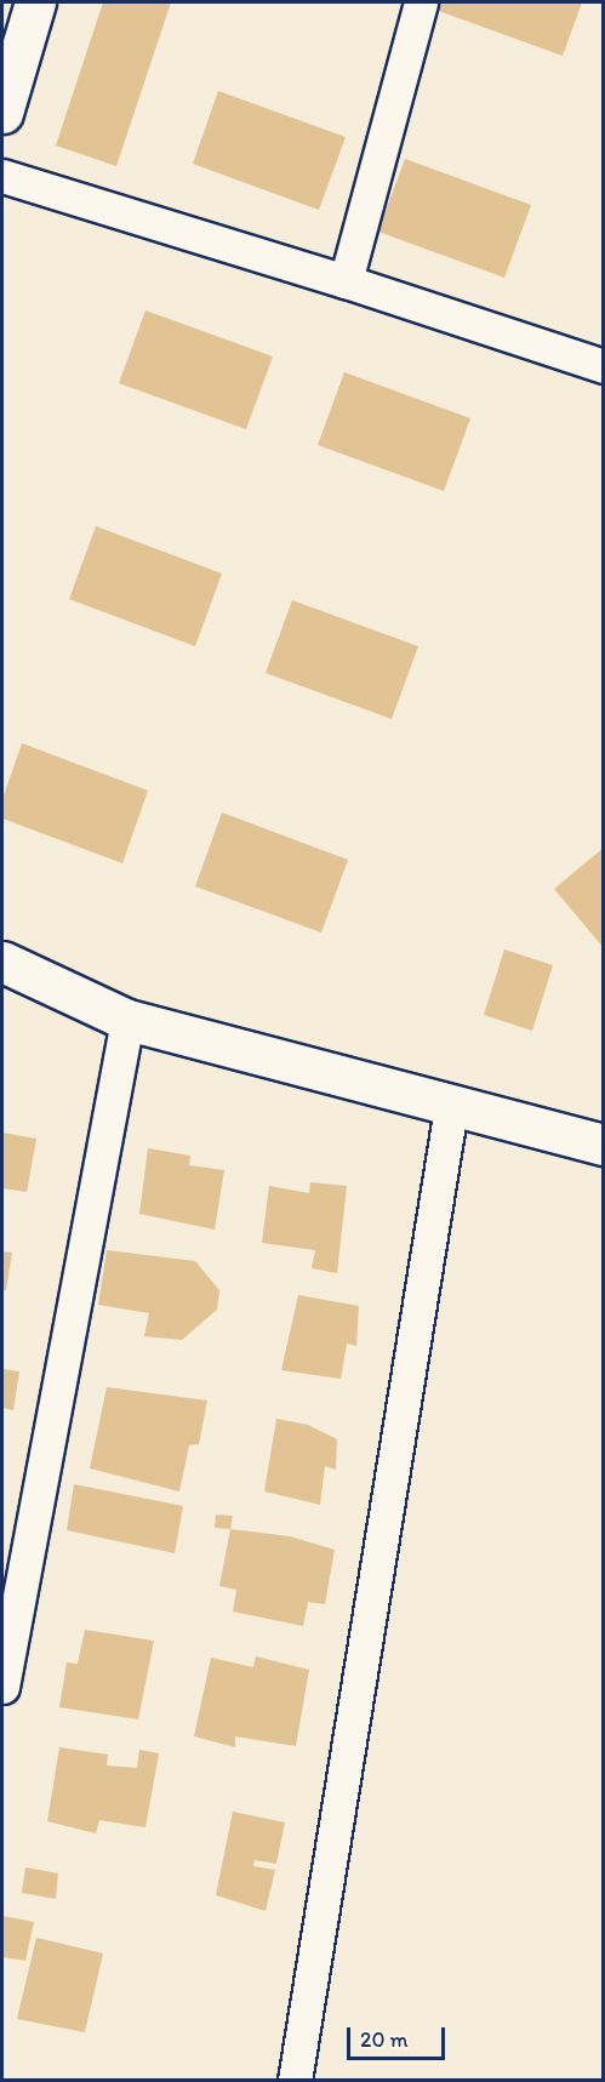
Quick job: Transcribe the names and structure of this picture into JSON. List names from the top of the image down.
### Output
{
  "scale_bar": "20 m"
}
